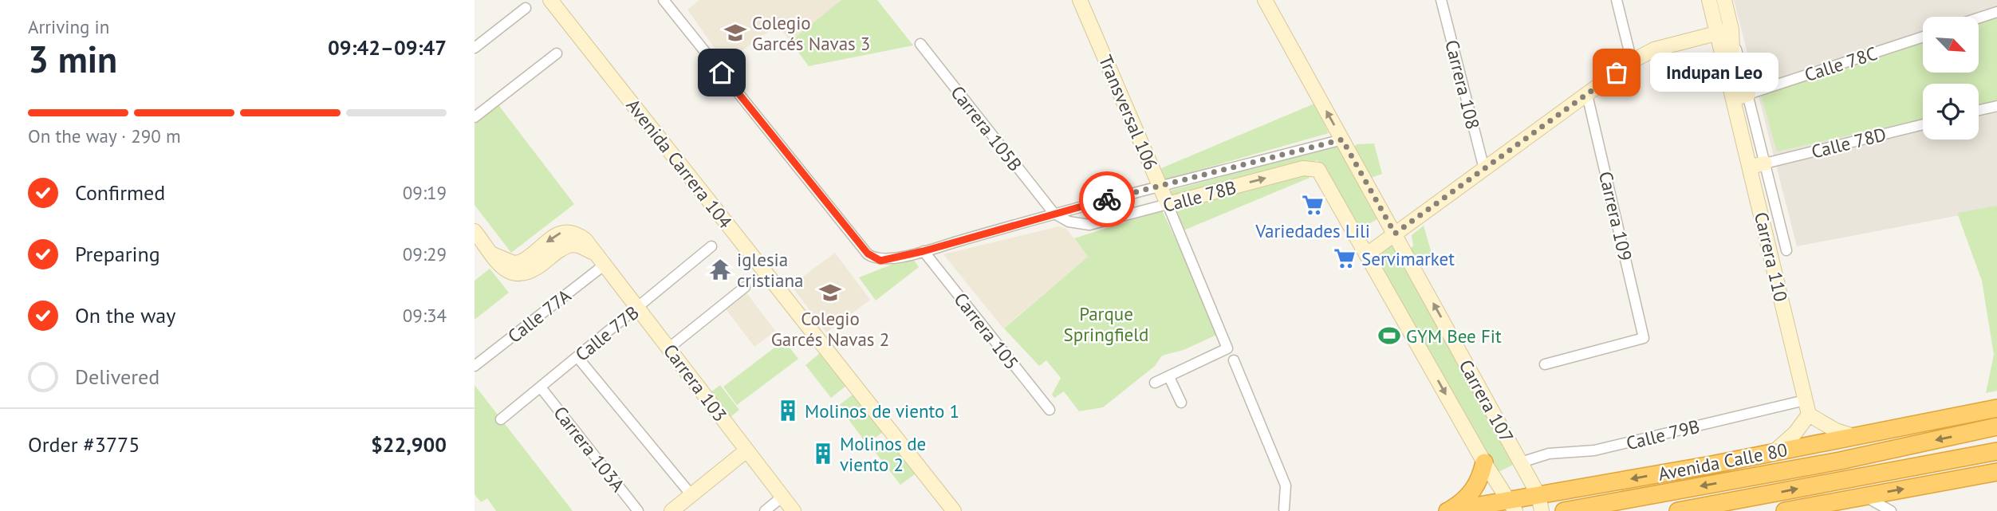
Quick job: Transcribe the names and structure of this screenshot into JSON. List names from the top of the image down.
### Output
{
  "streets": {
    "highway": ["Avenida Calle 80"],
    "street": [
      "Calle 78C",
      "Carrera 108",
      "Transversal 106",
      "Carrera 105B",
      "Calle 78D",
      "Avenida Carrera 104",
      "Calle 78B",
      "Carrera 109",
      "Carrera 110",
      "Calle 77A",
      "Carrera 105",
      "Calle 77B",
      "Carrera 103",
      "Carrera 107",
      "Calle 79B",
      "Carrera 103A"
    ]
  },
  "crossings": [
    ["Calle 78C", "Carrera 110"],
    ["Transversal 106", "Calle 78B"],
    ["Carrera 105B", "Calle 78B"],
    ["Calle 78D", "Carrera 110"],
    ["Calle 78B", "Carrera 105"],
    ["Calle 78B", "Carrera 107"],
    ["Carrera 110", "Calle 79B"],
    ["Calle 77A", "Carrera 103"],
    ["Calle 77B", "Carrera 103"],
    ["Calle 77B", "Carrera 103A"],
    ["Carrera 107", "Calle 79B"],
    ["Carrera 107", "Avenida Calle 80"]
  ],
  "parks": ["Parque Springfield"],
  "places": {
    "school or university": ["Colegio Garcés Navas 3", "Colegio Garcés Navas 2"],
    "other": ["Indupan Leo"],
    "supermarket": ["Variedades Lili", "Servimarket"],
    "temple": ["iglesia cristiana"],
    "sports": ["GYM Bee Fit"],
    "building": ["Molinos de viento 1", "Molinos de viento 2"]
  },
  "north": "bottom right",
  "page": {
    "heading": ["3 min", "Arriving in", "09:42–09:47"],
    "panel": ["Order #3775", "$22,900"],
    "bubble": "Indupan Leo",
    "bar": "On the way · 290 m",
    "list": [
      ["Confirmed", "09:19"],
      ["Preparing", "09:29"],
      ["On the way", "09:34"],
      "Delivered"
    ]
  }
}
